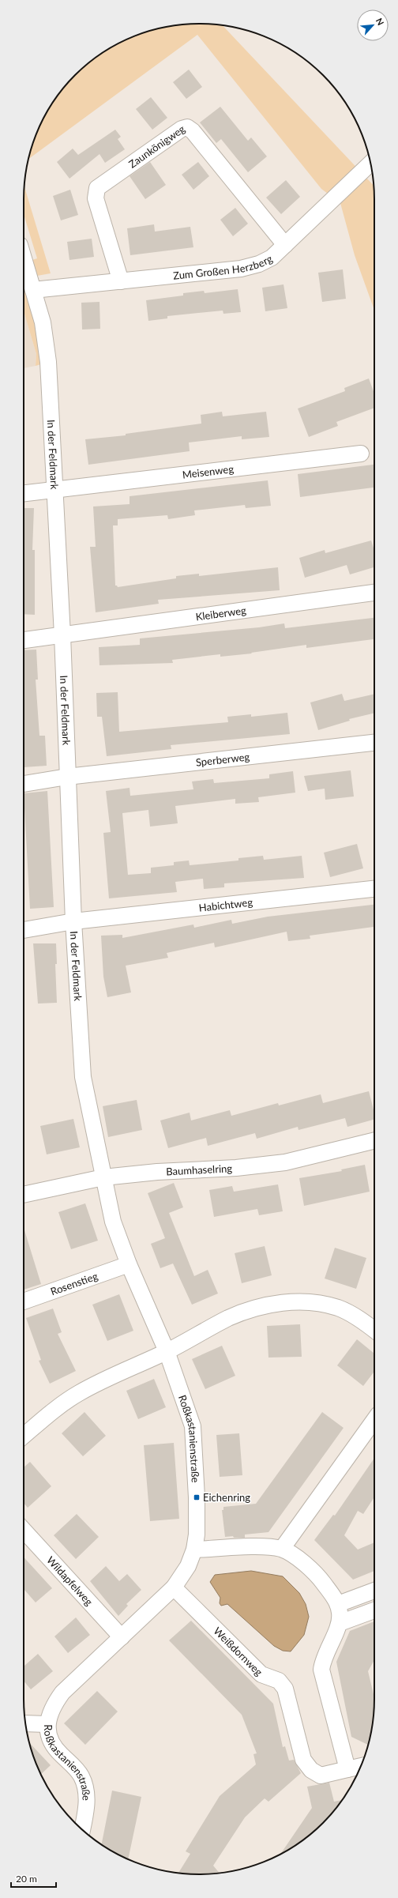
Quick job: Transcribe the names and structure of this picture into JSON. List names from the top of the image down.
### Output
{
  "streets": {
    "street": [
      "Zaunkönigweg",
      "Zum Großen Herzberg",
      "In der Feldmark",
      "Meisenweg",
      "Kleiberweg",
      "Sperberweg",
      "Habichtweg",
      "Baumhaselring",
      "Rosenstieg",
      "Roßkastanienstraße",
      "Wildapfelweg",
      "Weißdornweg"
    ]
  },
  "crossings": [
    ["Zaunkönigweg", "Zum Großen Herzberg"],
    ["Zum Großen Herzberg", "In der Feldmark"],
    ["In der Feldmark", "Meisenweg"],
    ["In der Feldmark", "Kleiberweg"],
    ["In der Feldmark", "Sperberweg"],
    ["In der Feldmark", "Habichtweg"],
    ["In der Feldmark", "Baumhaselring"],
    ["In der Feldmark", "Roßkastanienstraße"],
    ["Baumhaselring", "Roßkastanienstraße"],
    ["Rosenstieg", "Roßkastanienstraße"],
    ["Roßkastanienstraße", "Wildapfelweg"],
    ["Roßkastanienstraße", "Weißdornweg"]
  ],
  "places": {
    "transit": ["Eichenring"]
  },
  "scale_bar": "20 m",
  "north": "top right"
}
